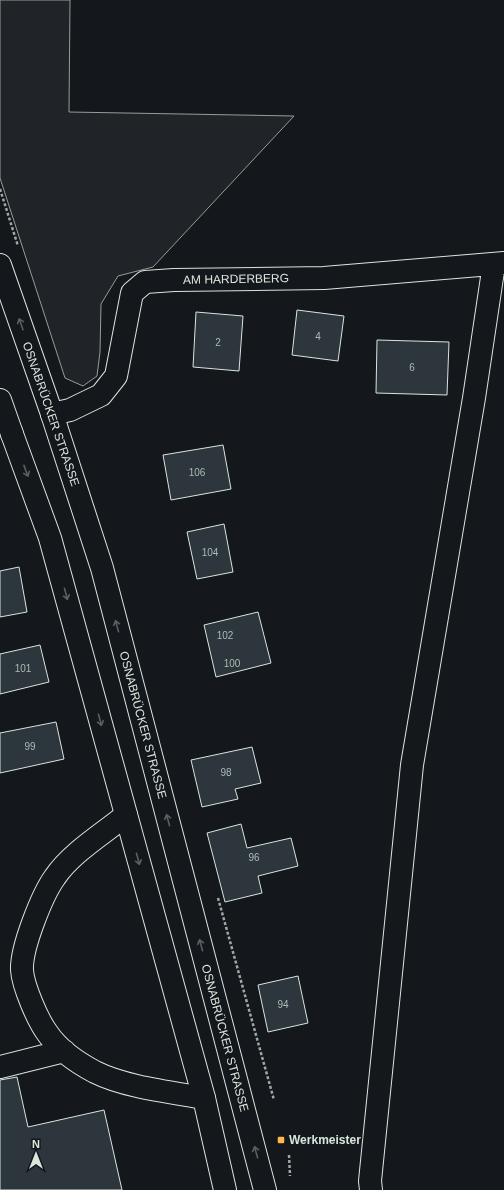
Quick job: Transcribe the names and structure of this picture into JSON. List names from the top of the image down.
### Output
{
  "streets": {
    "main road": ["AM HARDERBERG", "OSNABRÜCKER STRASSE"]
  },
  "crossings": [
    ["AM HARDERBERG", "OSNABRÜCKER STRASSE"]
  ],
  "places": {
    "transit": ["Werkmeister"]
  },
  "house_numbers": [
    "4",
    "2",
    "6",
    "106",
    "104",
    "102",
    "100",
    "101",
    "99",
    "98",
    "96",
    "94"
  ],
  "north": "top"
}
